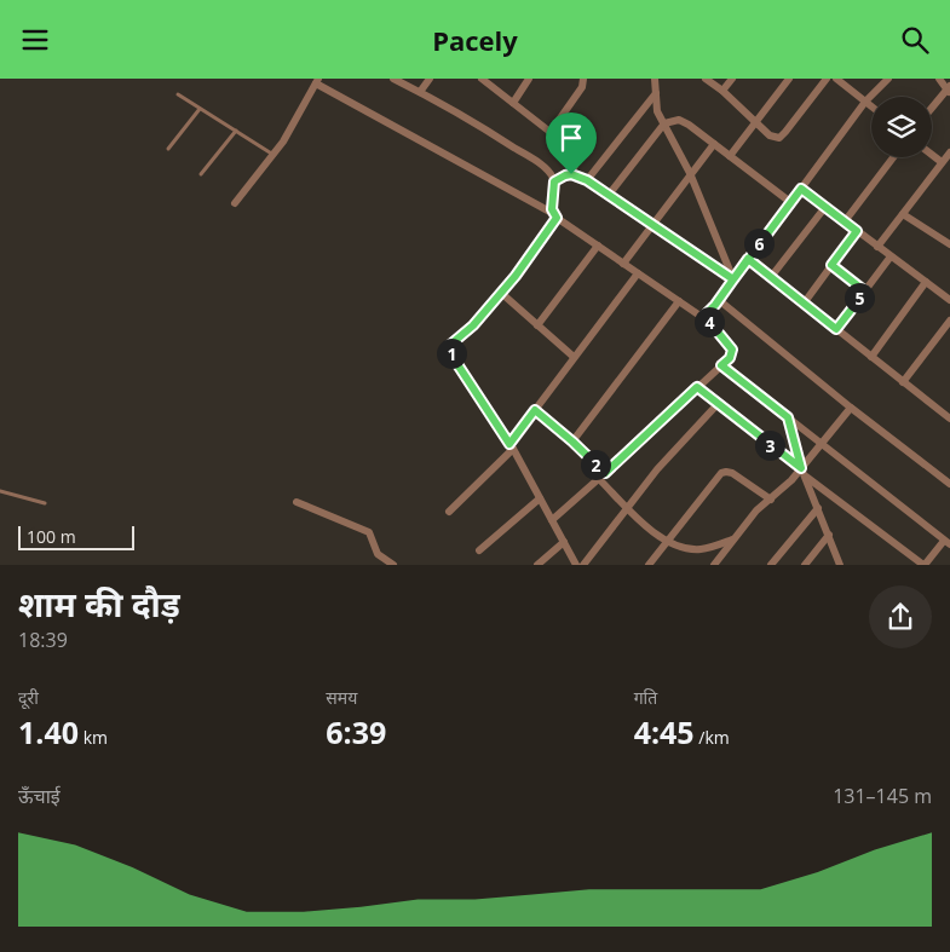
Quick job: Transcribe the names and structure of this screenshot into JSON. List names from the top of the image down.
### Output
{
  "scale_bar": "100 m",
  "page": {
    "header": "Pacely",
    "pins": [
      "6",
      "5",
      "4",
      "1",
      "3",
      "2"
    ],
    "scale": "100 m",
    "heading": ["शाम की दौड़", "18:39"],
    "stats": [
      ["दूरी", "1.40 km"],
      ["समय", "6:39"],
      ["गति", "4:45 /km"]
    ],
    "chart": ["ऊँचाई", "131–145 m"]
  }
}
